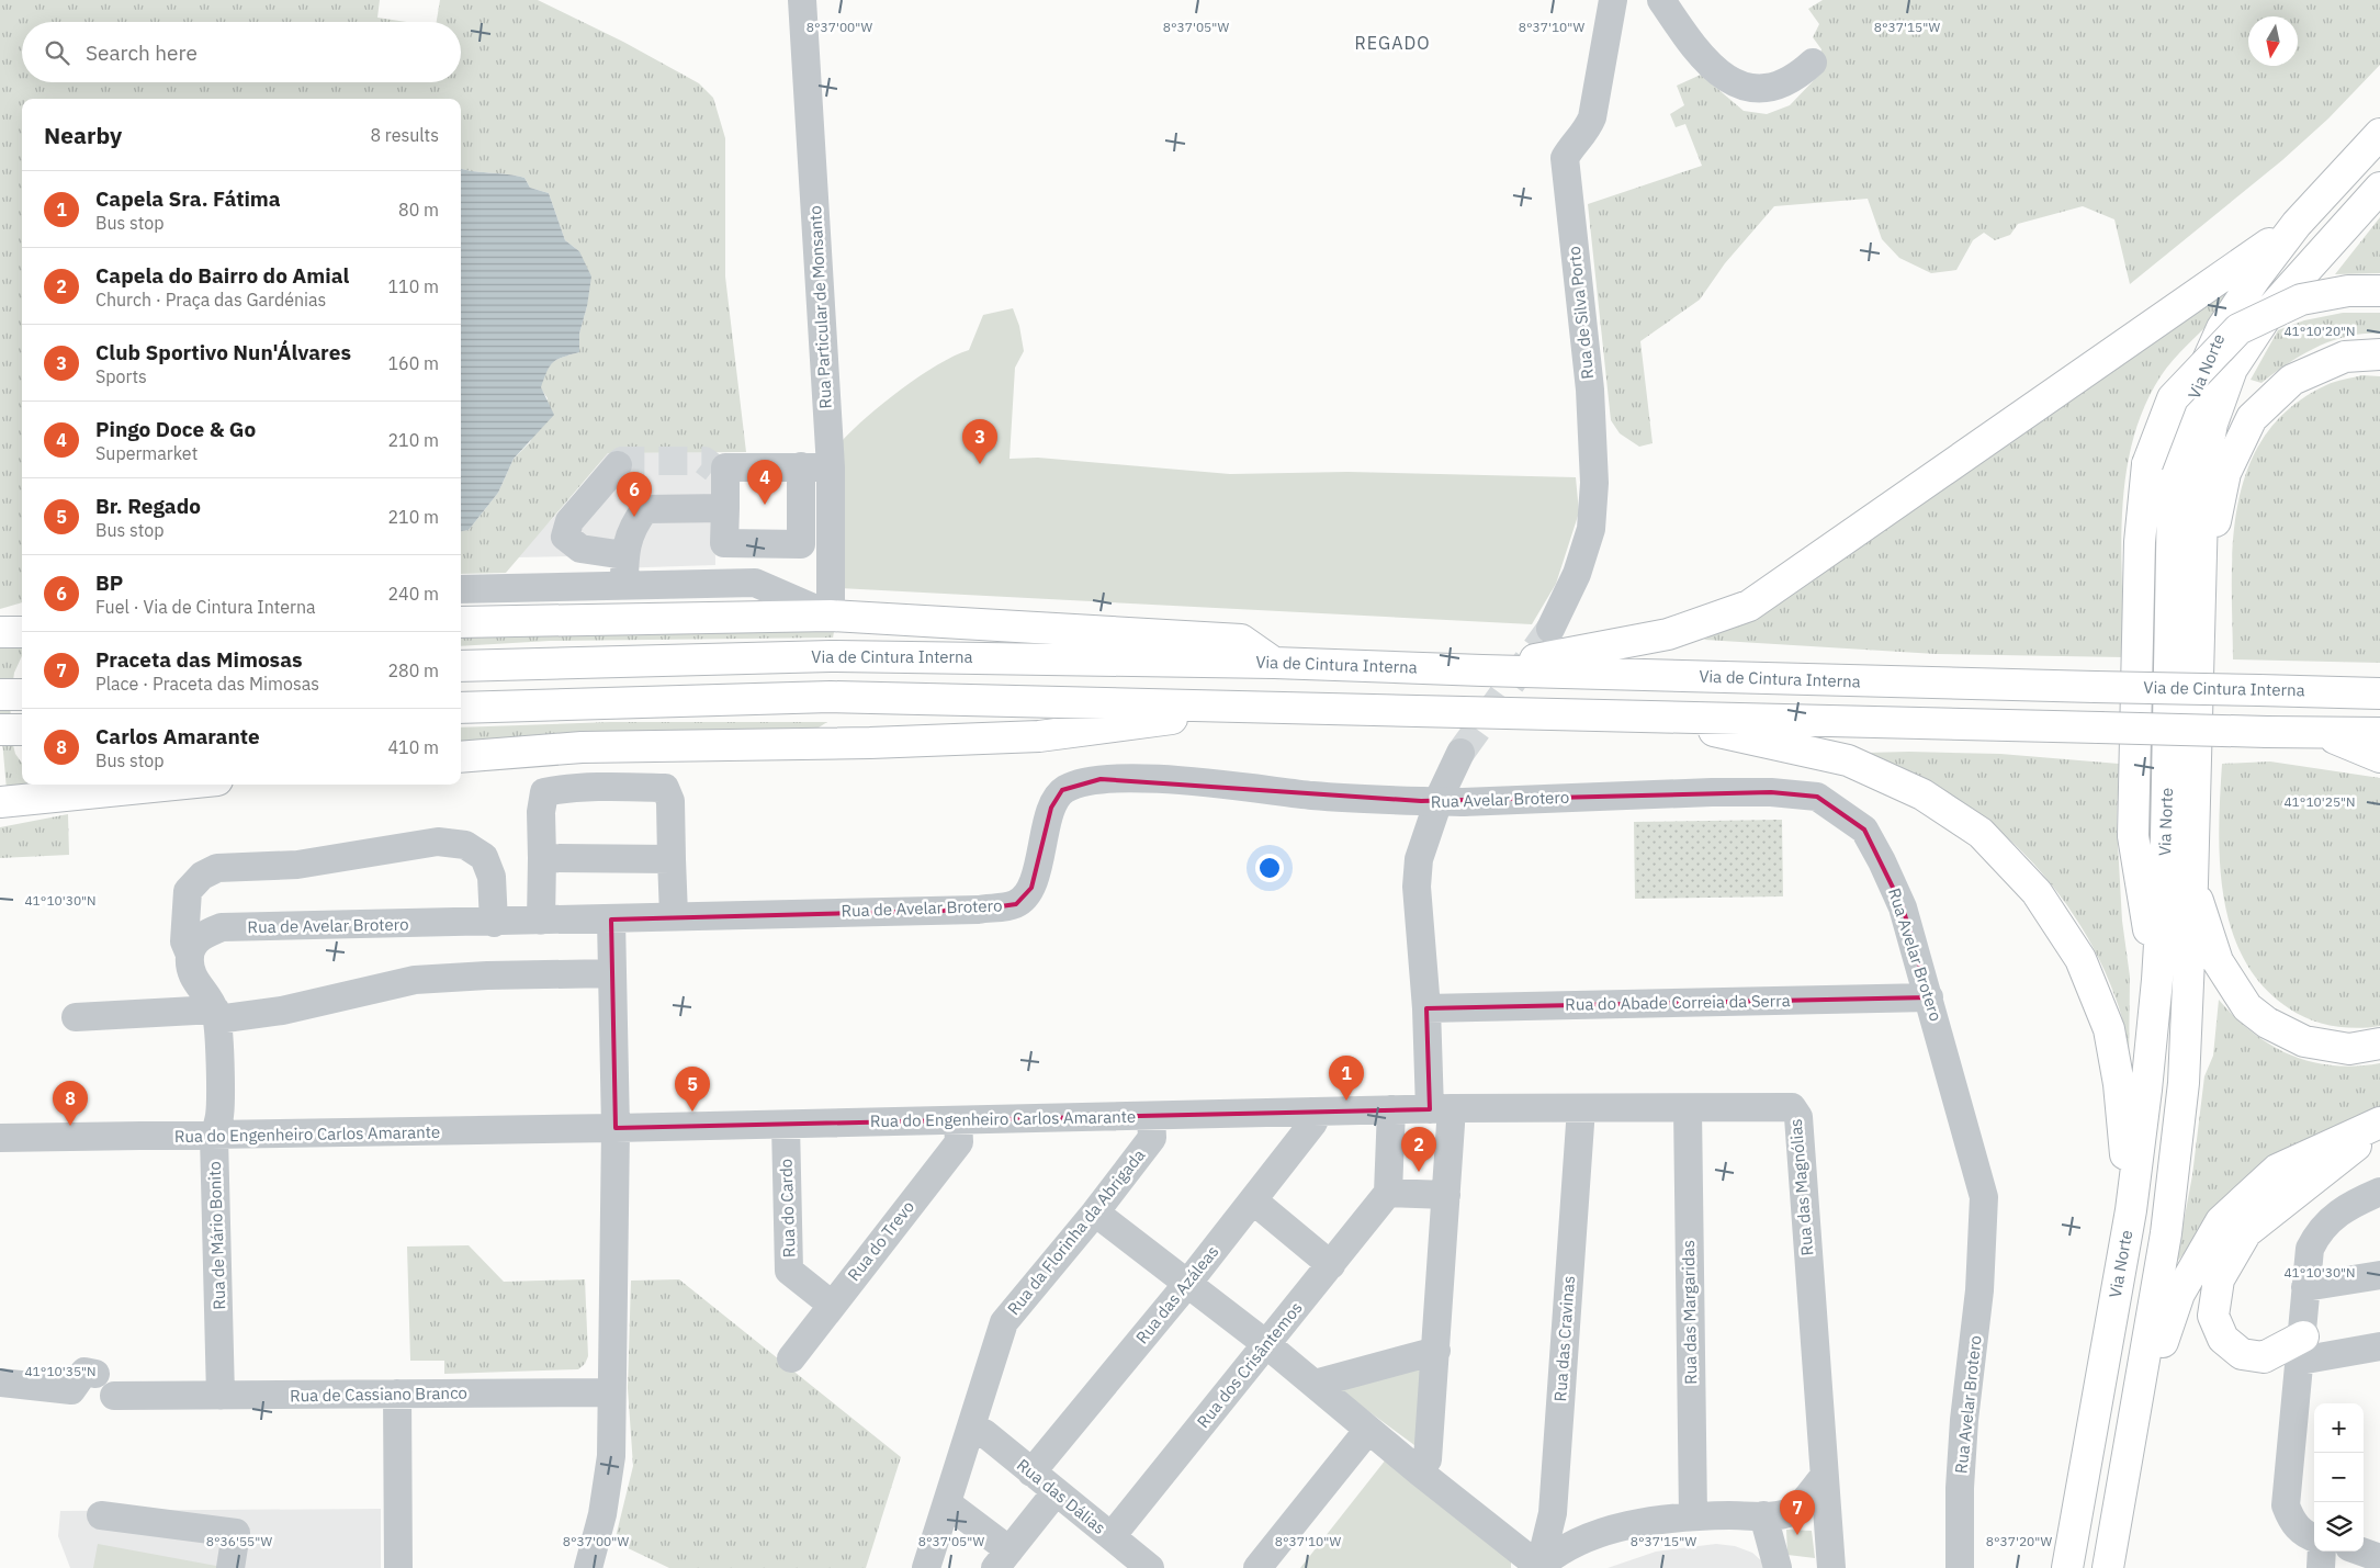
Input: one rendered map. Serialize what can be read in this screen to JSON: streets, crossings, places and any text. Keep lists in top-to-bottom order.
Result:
{
  "streets": {
    "highway": ["Via Norte", "Via de Cintura Interna"],
    "street": [
      "Rua Particular de Monsanto",
      "Rua de Silva Porto",
      "Rua Avelar Brotero",
      "Rua de Avelar Brotero",
      "Rua do Abade Correia da Serra",
      "Rua do Engenheiro Carlos Amarante",
      "Rua das Magnólias",
      "Rua do Cardo",
      "Rua da Florinha da Abrigada",
      "Rua de Mário Bonito",
      "Rua do Trevo",
      "Rua das Azáleas",
      "Rua das Margaridas",
      "Rua das Cravinas",
      "Rua dos Crisântemos",
      "Rua de Cassiano Branco",
      "Rua das Dálias"
    ]
  },
  "crossings": [
    ["Rua Avelar Brotero", "Rua de Avelar Brotero"],
    ["Rua Avelar Brotero", "Rua do Abade Correia da Serra"],
    ["Rua do Engenheiro Carlos Amarante", "Rua das Magnólias"],
    ["Rua do Engenheiro Carlos Amarante", "Rua do Cardo"],
    ["Rua do Engenheiro Carlos Amarante", "Rua da Florinha da Abrigada"],
    ["Rua do Engenheiro Carlos Amarante", "Rua de Mário Bonito"],
    ["Rua do Engenheiro Carlos Amarante", "Rua do Trevo"],
    ["Rua do Engenheiro Carlos Amarante", "Rua das Azáleas"],
    ["Rua das Magnólias", "Rua das Margaridas"],
    ["Rua das Magnólias", "Rua das Cravinas"],
    ["Rua do Cardo", "Rua do Trevo"],
    ["Rua da Florinha da Abrigada", "Rua das Dálias"],
    ["Rua de Mário Bonito", "Rua de Cassiano Branco"],
    ["Rua das Azáleas", "Rua das Dálias"],
    ["Rua dos Crisântemos", "Rua das Dálias"]
  ],
  "districts": ["REGADO"],
  "north": "bottom",
  "page": {
    "search": "Search here",
    "heading": ["Nearby", "8 results"],
    "list": [
      {
        "mark": "1",
        "name": "Capela Sra. Fátima",
        "note": "Bus stop",
        "value": "80 m"
      },
      {
        "mark": "2",
        "name": "Capela do Bairro do Amial",
        "note": "Church · Praça das Gardénias",
        "value": "110 m"
      },
      {
        "mark": "3",
        "name": "Club Sportivo Nun'Álvares",
        "note": "Sports",
        "value": "160 m"
      },
      {
        "mark": "4",
        "name": "Pingo Doce & Go",
        "note": "Supermarket",
        "value": "210 m"
      },
      {
        "mark": "5",
        "name": "Br. Regado",
        "note": "Bus stop",
        "value": "210 m"
      },
      {
        "mark": "6",
        "name": "BP",
        "note": "Fuel · Via de Cintura Interna",
        "value": "240 m"
      },
      {
        "mark": "7",
        "name": "Praceta das Mimosas",
        "note": "Place · Praceta das Mimosas",
        "value": "280 m"
      },
      {
        "mark": "8",
        "name": "Carlos Amarante",
        "note": "Bus stop",
        "value": "410 m"
      }
    ],
    "pins": [
      "3",
      "4",
      "6",
      "1",
      "5",
      "8",
      "2",
      "7"
    ],
    "map_buttons": ["+", "−"]
  },
  "coordinates": [
    "8°37'00\"W",
    "8°37'05\"W",
    "8°37'10\"W",
    "8°37'15\"W",
    "41°10'20\"N",
    "41°10'25\"N",
    "41°10'30\"N",
    "41°10'35\"N",
    "8°36'55\"W",
    "8°37'20\"W"
  ]
}
